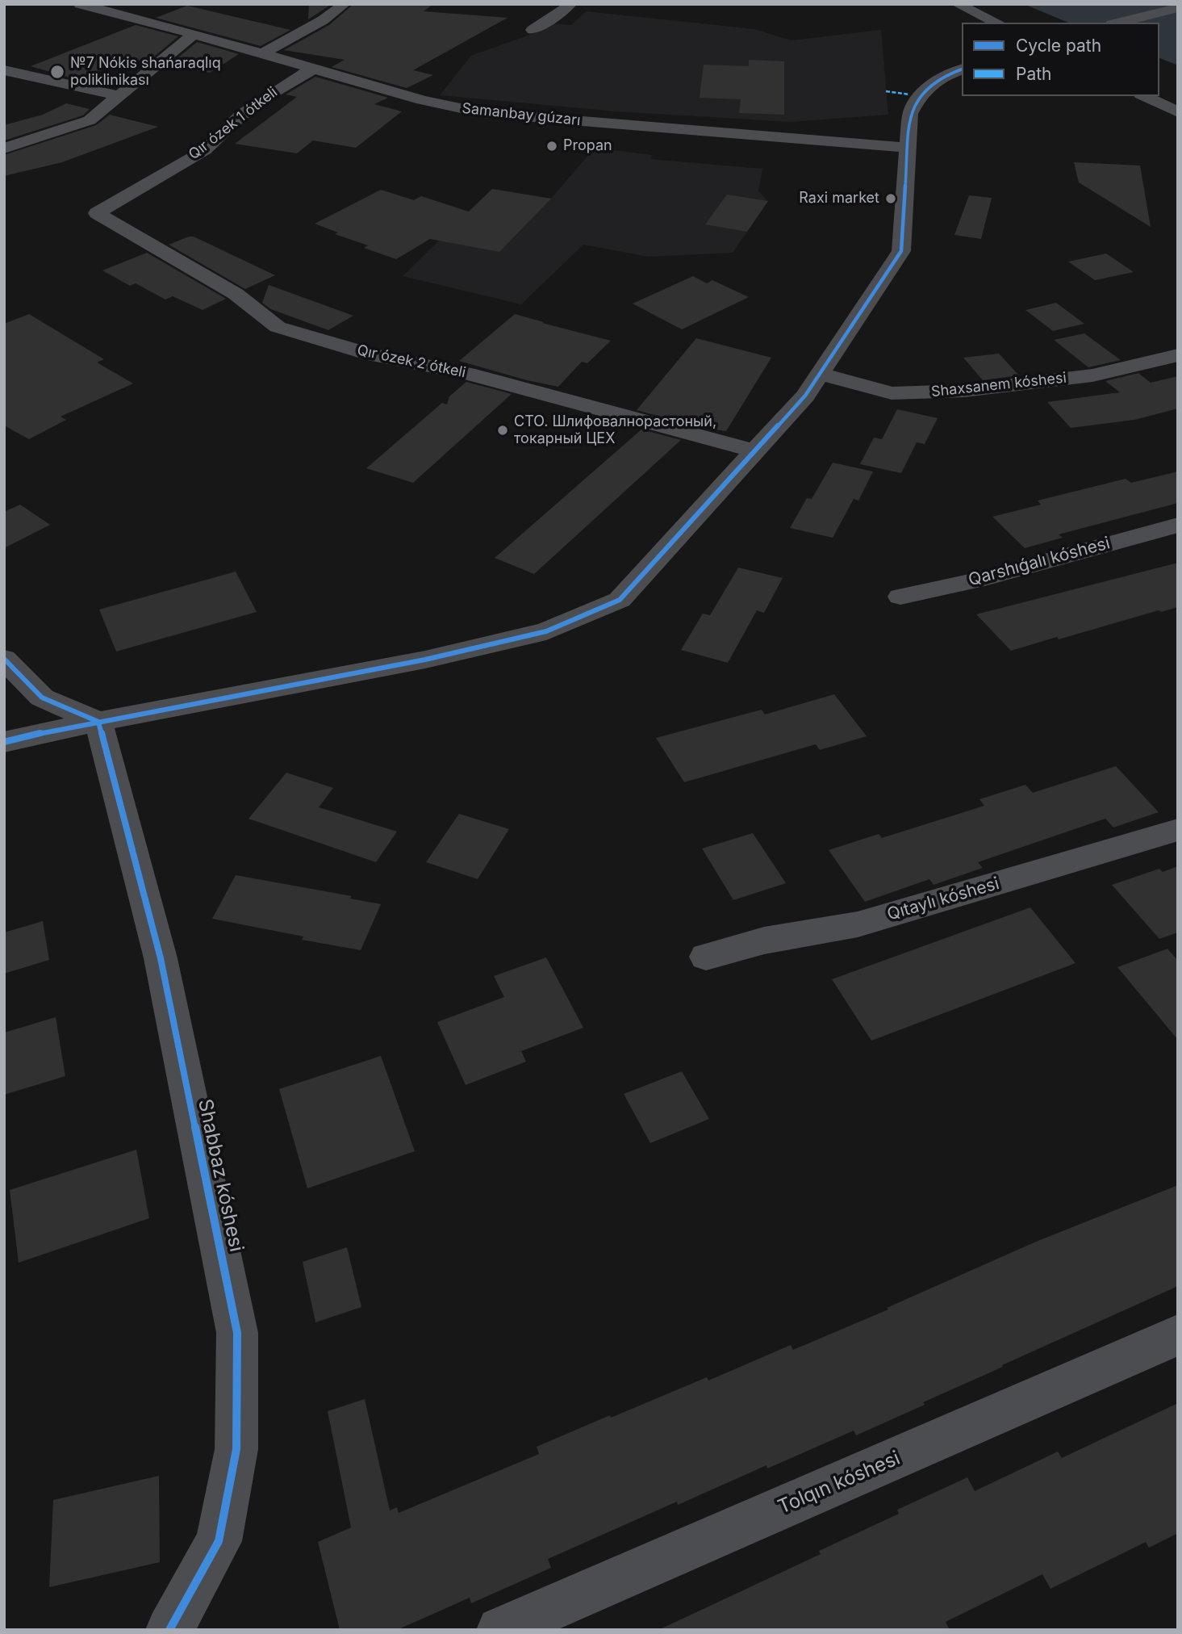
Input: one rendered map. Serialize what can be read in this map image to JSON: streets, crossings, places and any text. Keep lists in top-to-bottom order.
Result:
{
  "streets": {
    "street": [
      "Samanbay gúzarı",
      "Qır ózek 1 ótkeli",
      "Qır ózek 2 ótkeli",
      "Shaxsanem kóshesi",
      "Qarshıǵalı kóshesi",
      "Qıtaylı kóshesi",
      "Shabbaz kóshesi",
      "Tolqın kóshesi"
    ]
  },
  "crossings": [
    ["Samanbay gúzarı", "Qır ózek 1 ótkeli"],
    ["Qır ózek 1 ótkeli", "Qır ózek 2 ótkeli"]
  ],
  "places": [
    "№7 Nókis shańaraqlıq poliklinikası",
    "Propan",
    "Raxi market",
    "СТО. Шлифовалнорастоный, токарный ЦЕХ"
  ],
  "legend": ["Cycle path", "Path"]
}
